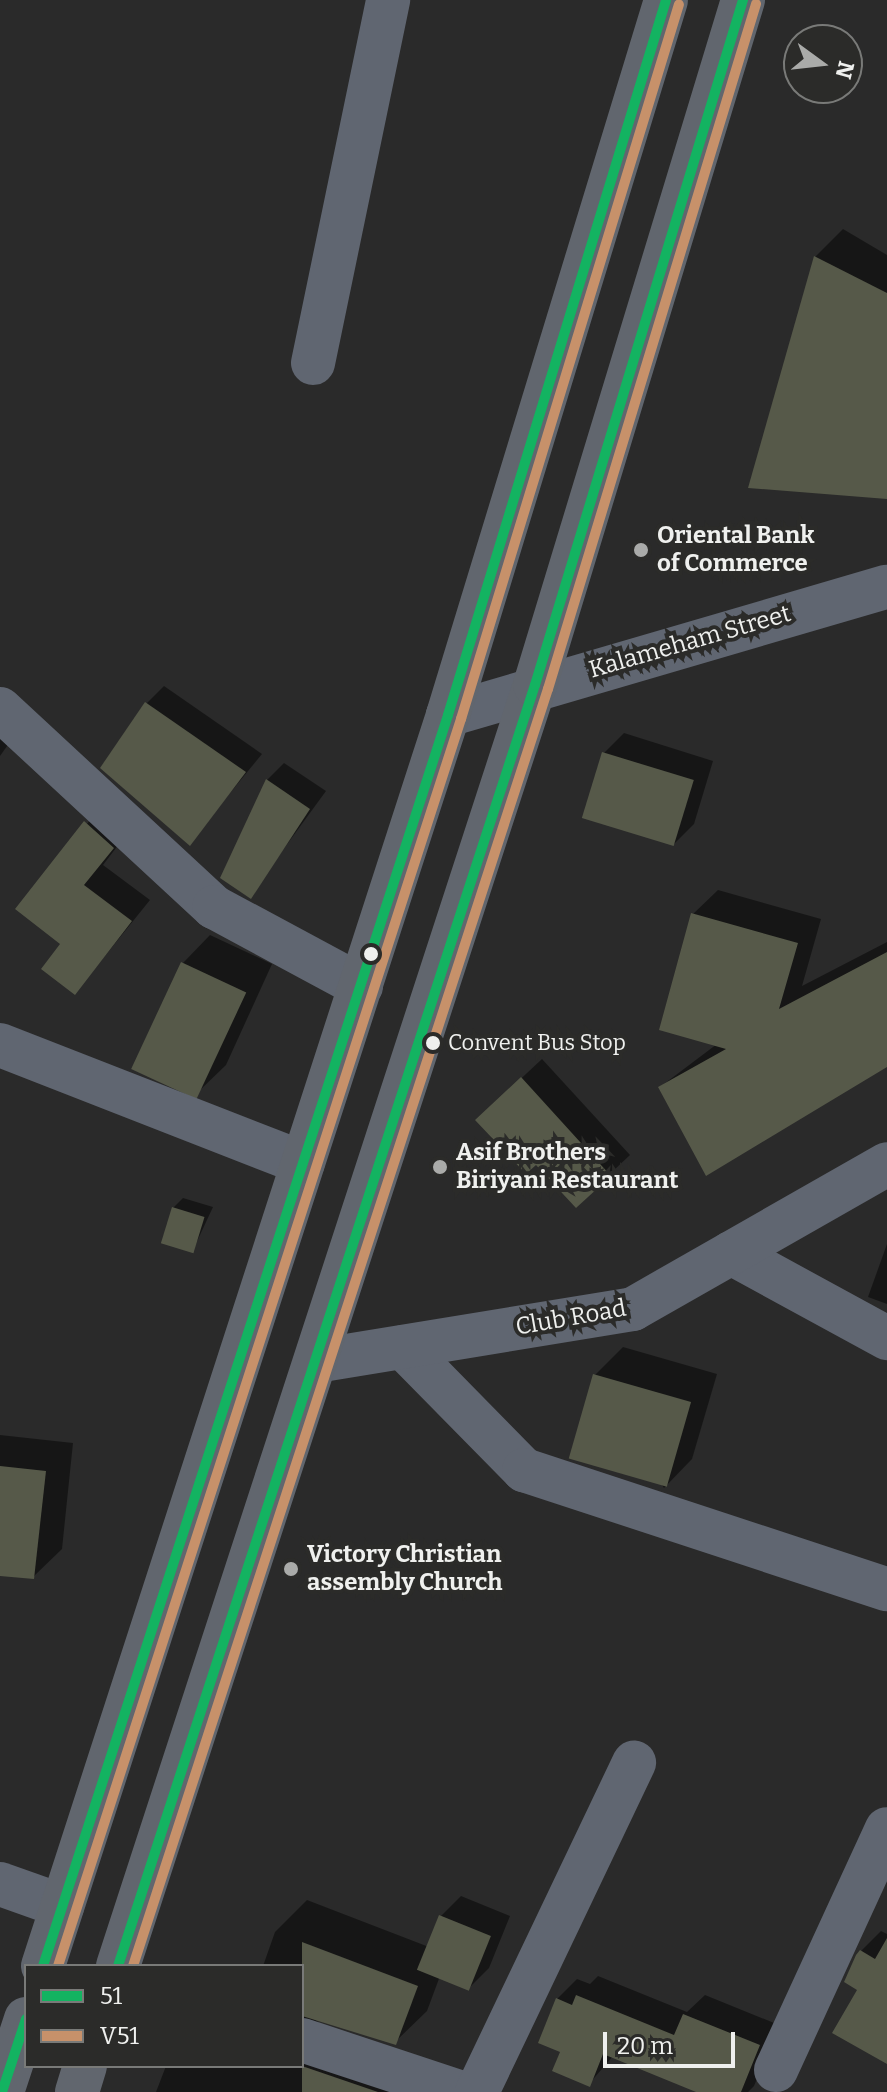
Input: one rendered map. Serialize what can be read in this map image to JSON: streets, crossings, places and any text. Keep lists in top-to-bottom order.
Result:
{
  "streets": {
    "street": ["Kalameham Street", "Club Road"]
  },
  "places": [
    "Oriental Bank of Commerce",
    "Convent Bus Stop",
    "Asif Brothers Biriyani Restaurant",
    "Victory Christian assembly Church"
  ],
  "lines": ["transit line 51", "transit line V51"],
  "legend": ["51", "V51"],
  "scale_bar": "20 m",
  "north": "right"
}
